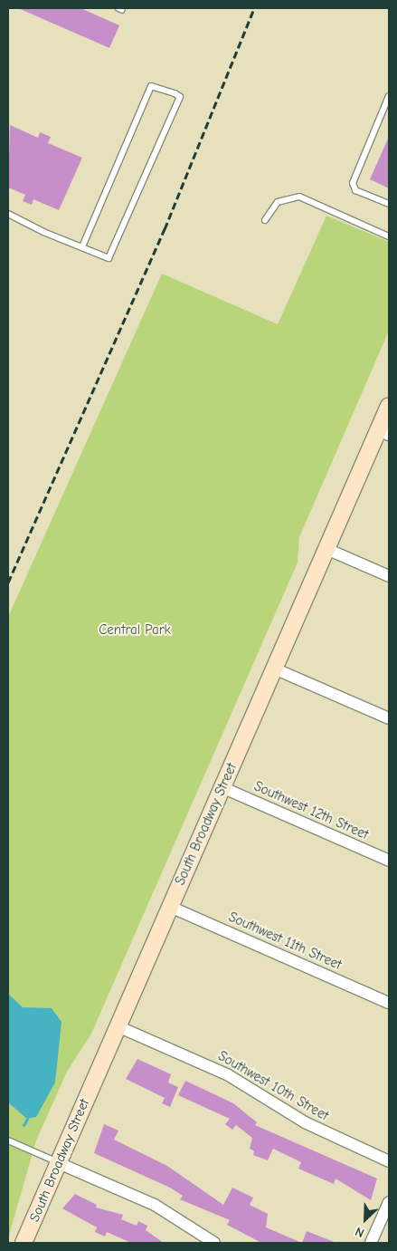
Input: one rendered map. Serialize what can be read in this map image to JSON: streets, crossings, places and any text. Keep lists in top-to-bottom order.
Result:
{
  "streets": {
    "main road": ["South Broadway Street"],
    "street": ["Southwest 12th Street", "Southwest 11th Street", "Southwest 10th Street"]
  },
  "crossings": [
    ["Southwest 12th Street", "South Broadway Street"],
    ["South Broadway Street", "Southwest 11th Street"],
    ["South Broadway Street", "Southwest 10th Street"]
  ],
  "parks": ["Central Park"],
  "north": "bottom left"
}
